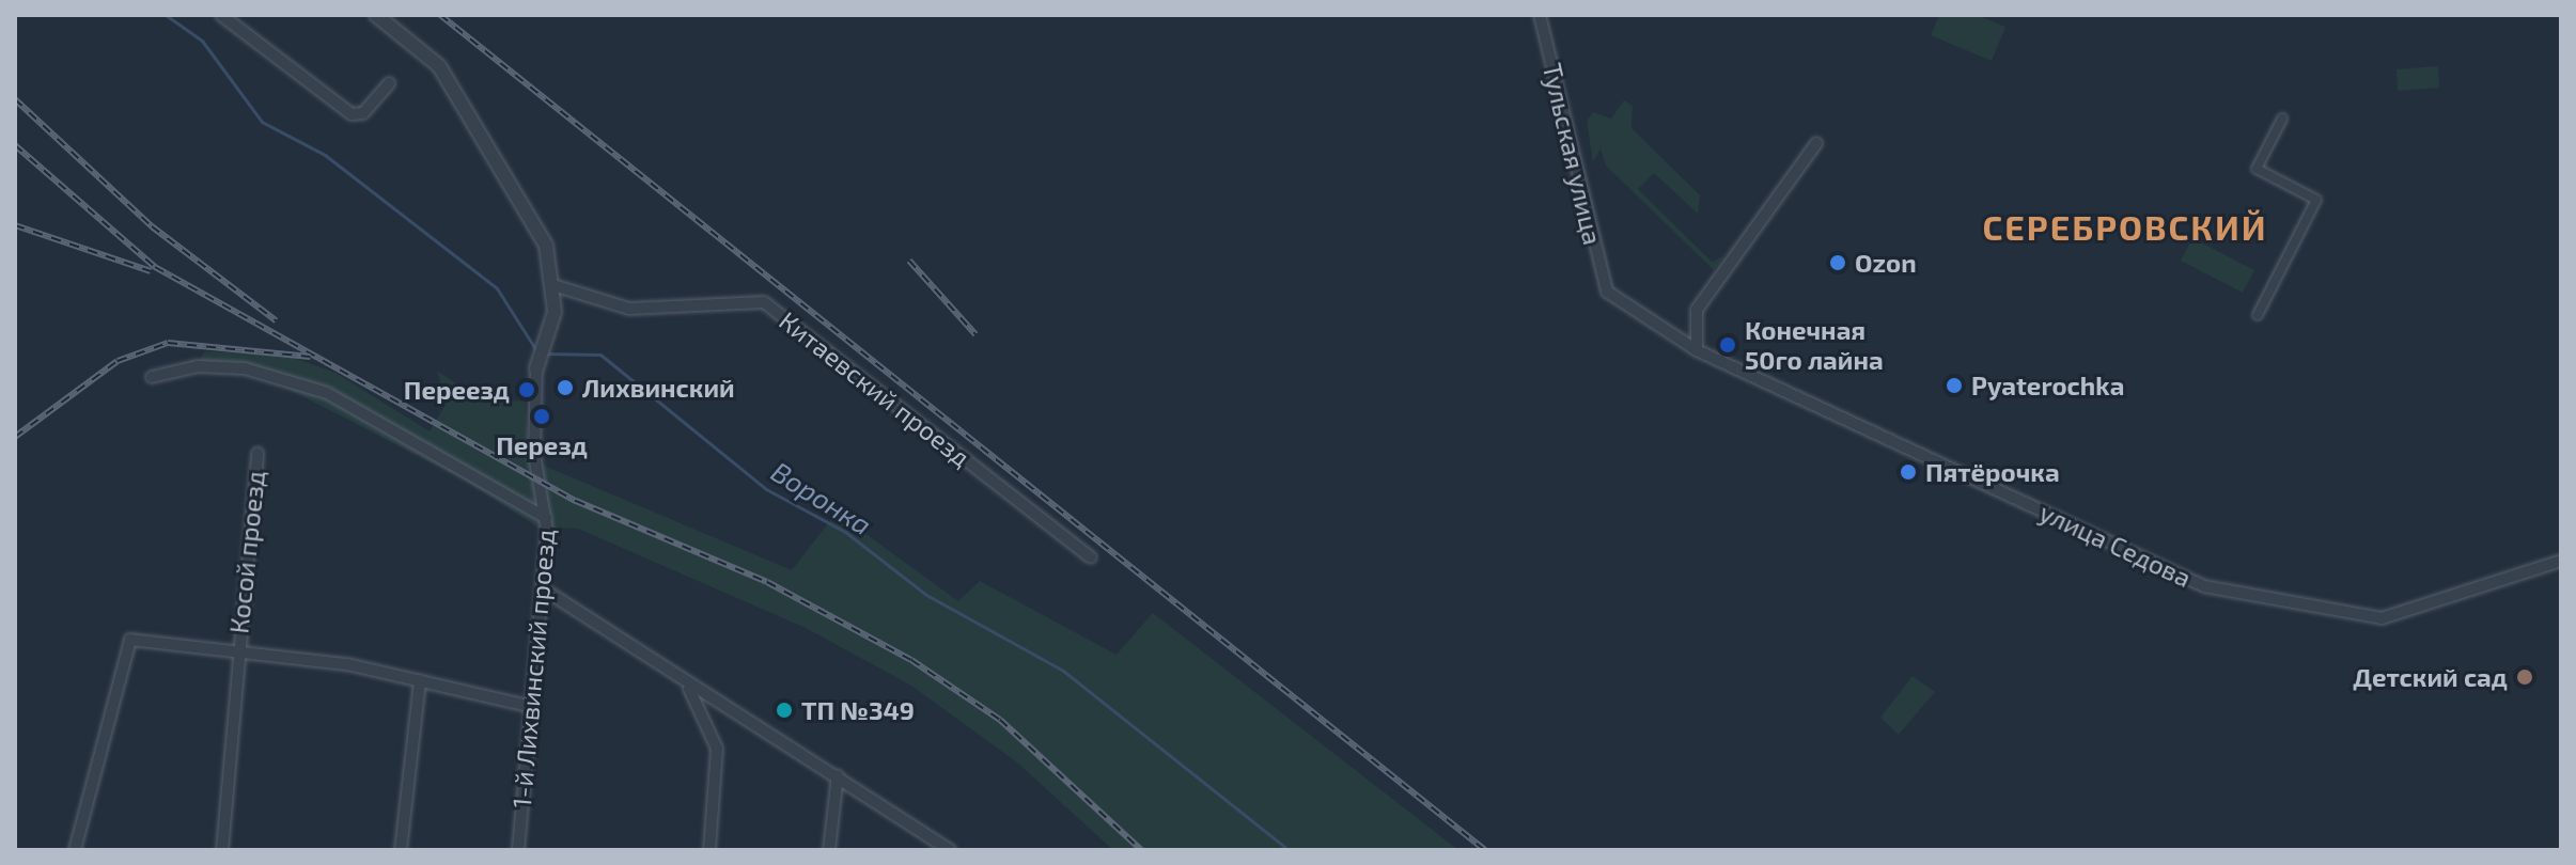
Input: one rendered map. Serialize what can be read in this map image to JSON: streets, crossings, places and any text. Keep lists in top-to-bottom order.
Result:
{
  "streets": {
    "street": [
      "Тульская улица",
      "Китаевский проезд",
      "улица Седова",
      "Косой проезд",
      "1-й Лихвинский проезд"
    ]
  },
  "crossings": [
    ["Тульская улица", "улица Седова"],
    ["Китаевский проезд", "1-й Лихвинский проезд"]
  ],
  "districts": ["СЕРЕБРОВСКИЙ"],
  "water": ["Воронка"],
  "places": [
    "Ozon",
    "Конечная 50го лайна",
    "Pyaterochka",
    "Лихвинский",
    "Переезд",
    "Перезд",
    "Пятёрочка",
    "Детский сад",
    "ТП №349"
  ]
}
